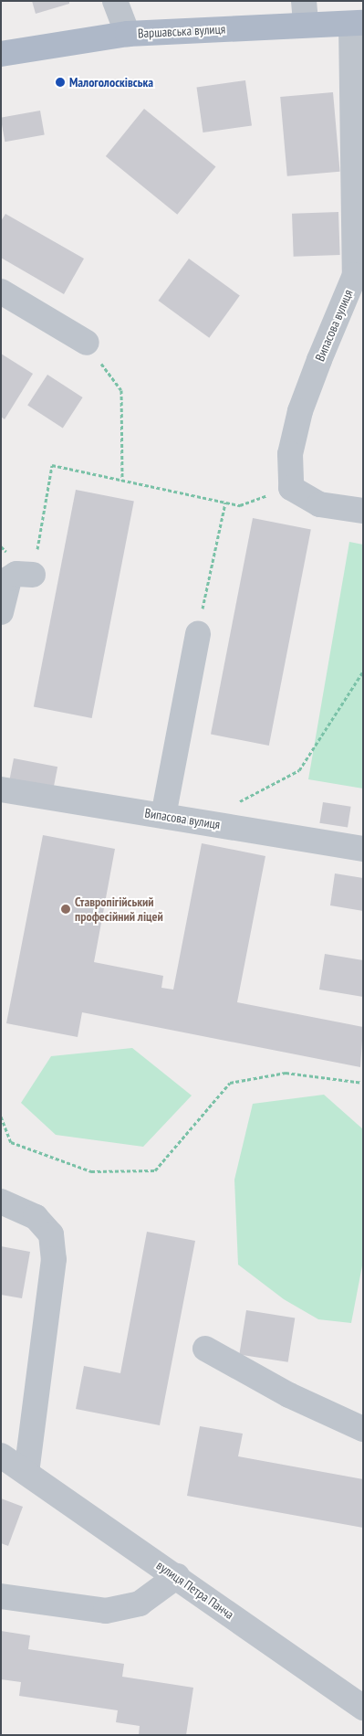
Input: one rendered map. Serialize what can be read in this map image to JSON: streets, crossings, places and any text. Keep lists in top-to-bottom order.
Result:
{
  "streets": {
    "main road": ["Варшавська вулиця"],
    "street": ["Випасова вулиця", "вулиця Петра Панча"]
  },
  "crossings": [
    ["Варшавська вулиця", "Випасова вулиця"]
  ],
  "places": ["Малоголосківська", "Ставропігійський професійний ліцей"]
}
